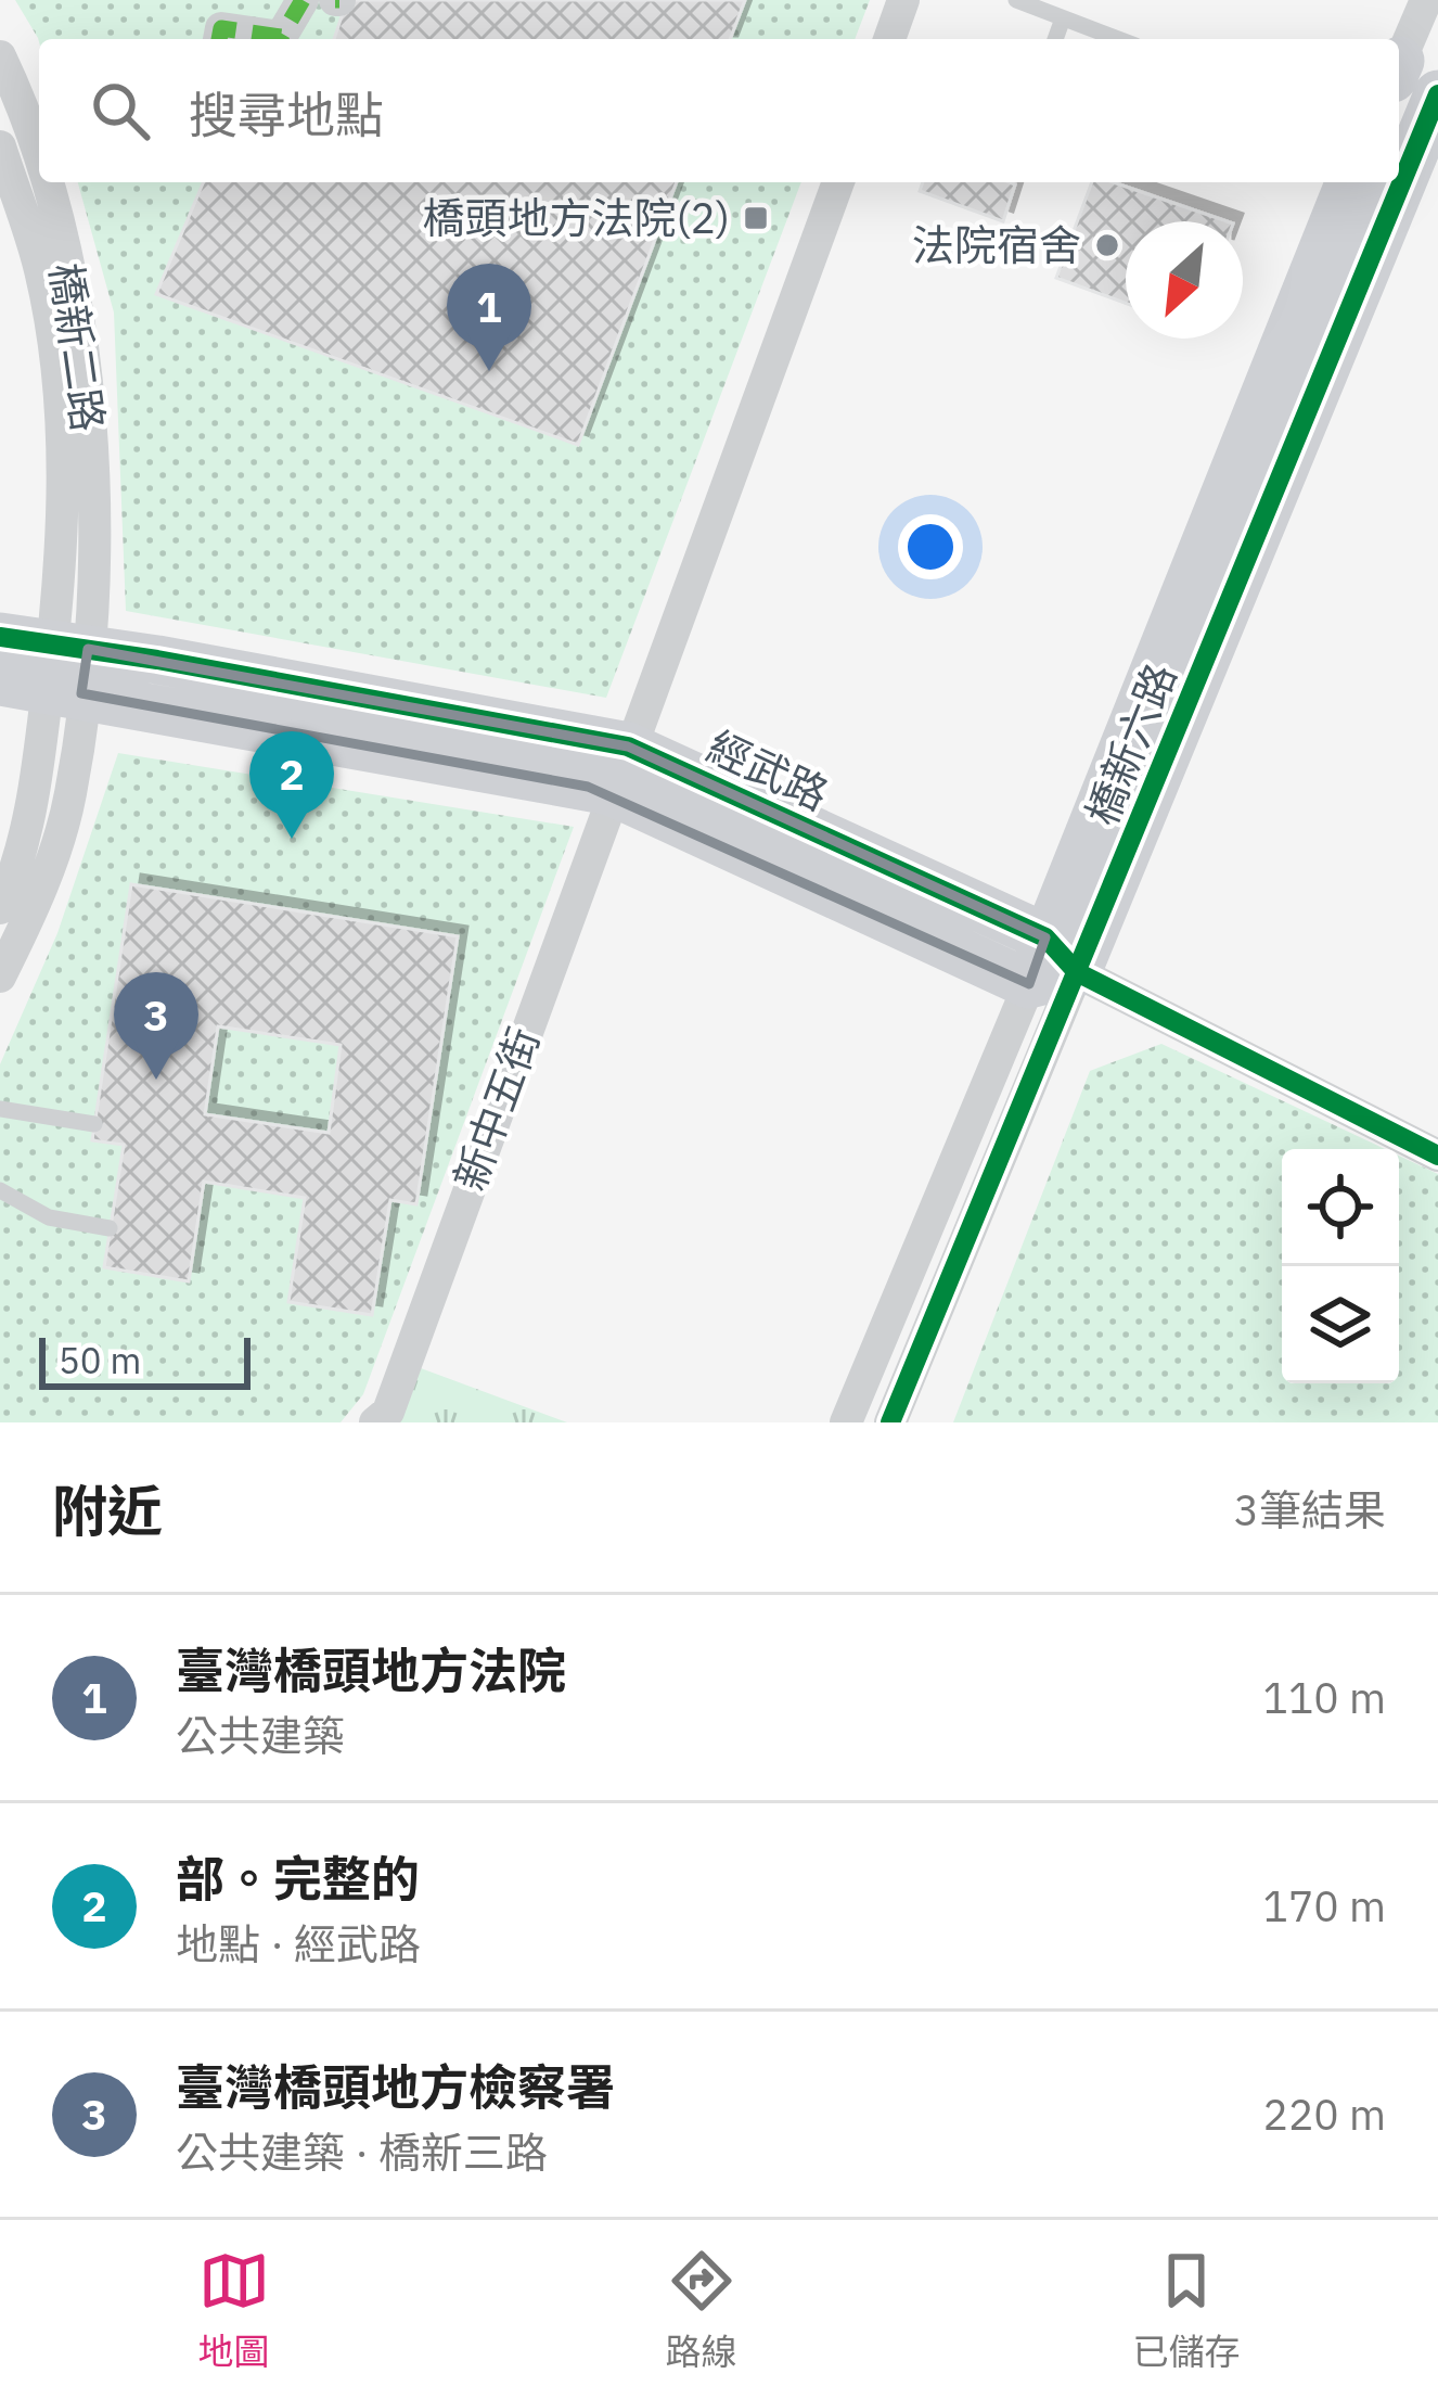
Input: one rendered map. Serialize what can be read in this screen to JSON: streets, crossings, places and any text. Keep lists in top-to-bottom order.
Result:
{
  "streets": {
    "street": [
      "橋新二路",
      "橋新六路",
      "經武路",
      "新中五街"
    ]
  },
  "crossings": [
    ["橋新二路", "經武路"],
    ["橋新六路", "經武路"],
    ["經武路", "新中五街"]
  ],
  "places": {
    "transit": ["橋頭地方法院(2)"],
    "other": ["法院宿舍"]
  },
  "scale_bar": "50 m",
  "north": "bottom left",
  "page": {
    "search": "搜尋地點",
    "pins": ["1", "2", "3"],
    "scale": "50 m",
    "heading": ["附近", "3筆結果"],
    "list": [
      {
        "mark": "1",
        "name": "臺灣橋頭地方法院",
        "note": "公共建築",
        "value": "110 m"
      },
      {
        "mark": "2",
        "name": "部。完整的",
        "note": "地點 · 經武路",
        "value": "170 m"
      },
      {
        "mark": "3",
        "name": "臺灣橋頭地方檢察署",
        "note": "公共建築 · 橋新三路",
        "value": "220 m"
      }
    ],
    "nav": ["地圖", "路線", "已儲存"]
  }
}
